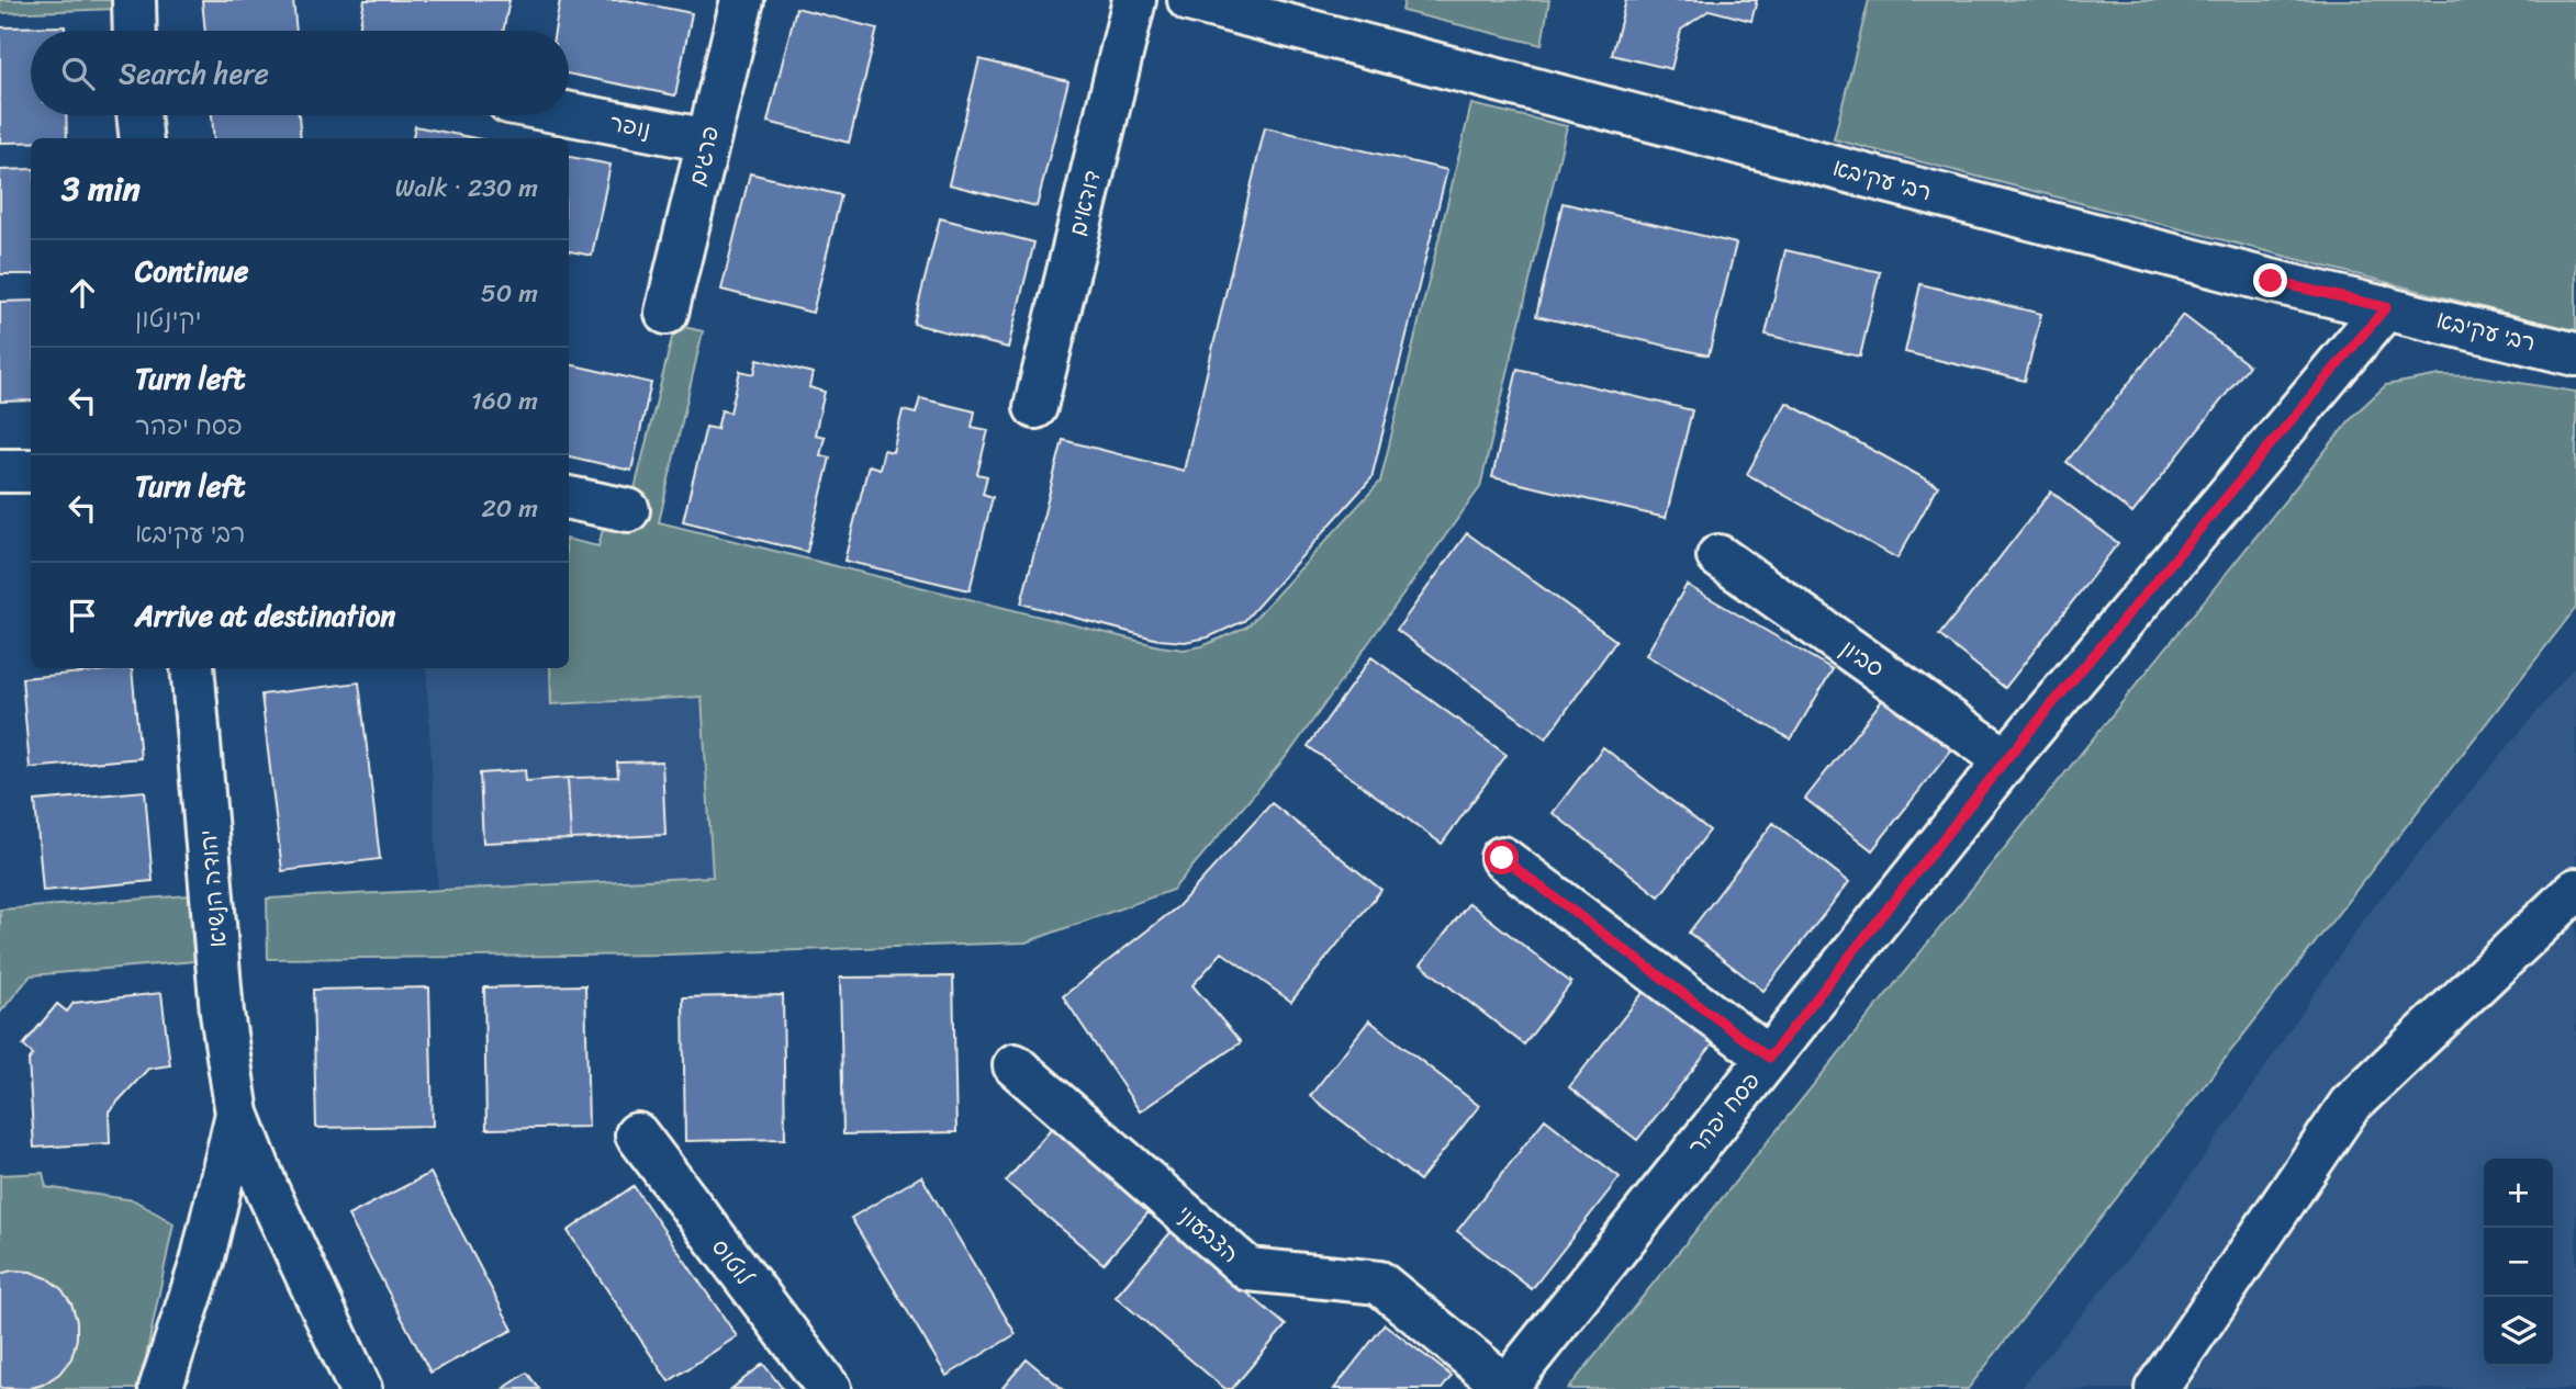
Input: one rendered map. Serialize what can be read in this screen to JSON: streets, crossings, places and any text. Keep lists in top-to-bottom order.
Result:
{
  "streets": {
    "street": [
      "נופר",
      "פרגים",
      "רבי עקיבא",
      "דודאים",
      "סביון",
      "יהודה הנשיא",
      "פסח יפהר",
      "הצבעוני",
      "לוטוס"
    ]
  },
  "crossings": [
    ["נופר", "פרגים"],
    ["רבי עקיבא", "פסח יפהר"],
    ["סביון", "פסח יפהר"],
    ["פסח יפהר", "הצבעוני"]
  ],
  "page": {
    "search": "Search here",
    "heading": ["3 min", "Walk · 230 m"],
    "list": [
      ["Continue", "יקינטון", "50 m"],
      ["Turn left", "פסח יפהר", "160 m"],
      ["Turn left", "רבי עקיבא", "20 m"],
      "Arrive at destination"
    ],
    "map_buttons": ["+", "−"]
  }
}
